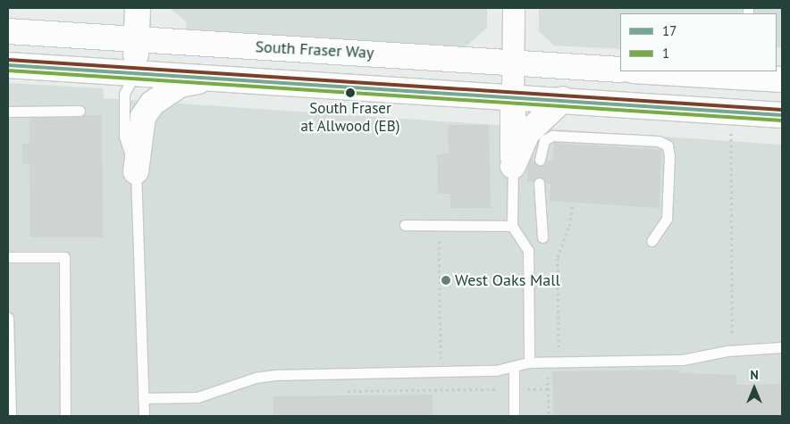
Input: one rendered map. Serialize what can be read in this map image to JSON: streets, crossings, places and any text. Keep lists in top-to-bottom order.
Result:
{
  "streets": {
    "main road": ["South Fraser Way"]
  },
  "places": ["South Fraser at Allwood (EB)", "West Oaks Mall"],
  "lines": ["transit line 17", "transit line 1"],
  "legend": ["17", "1"],
  "north": "top"
}
